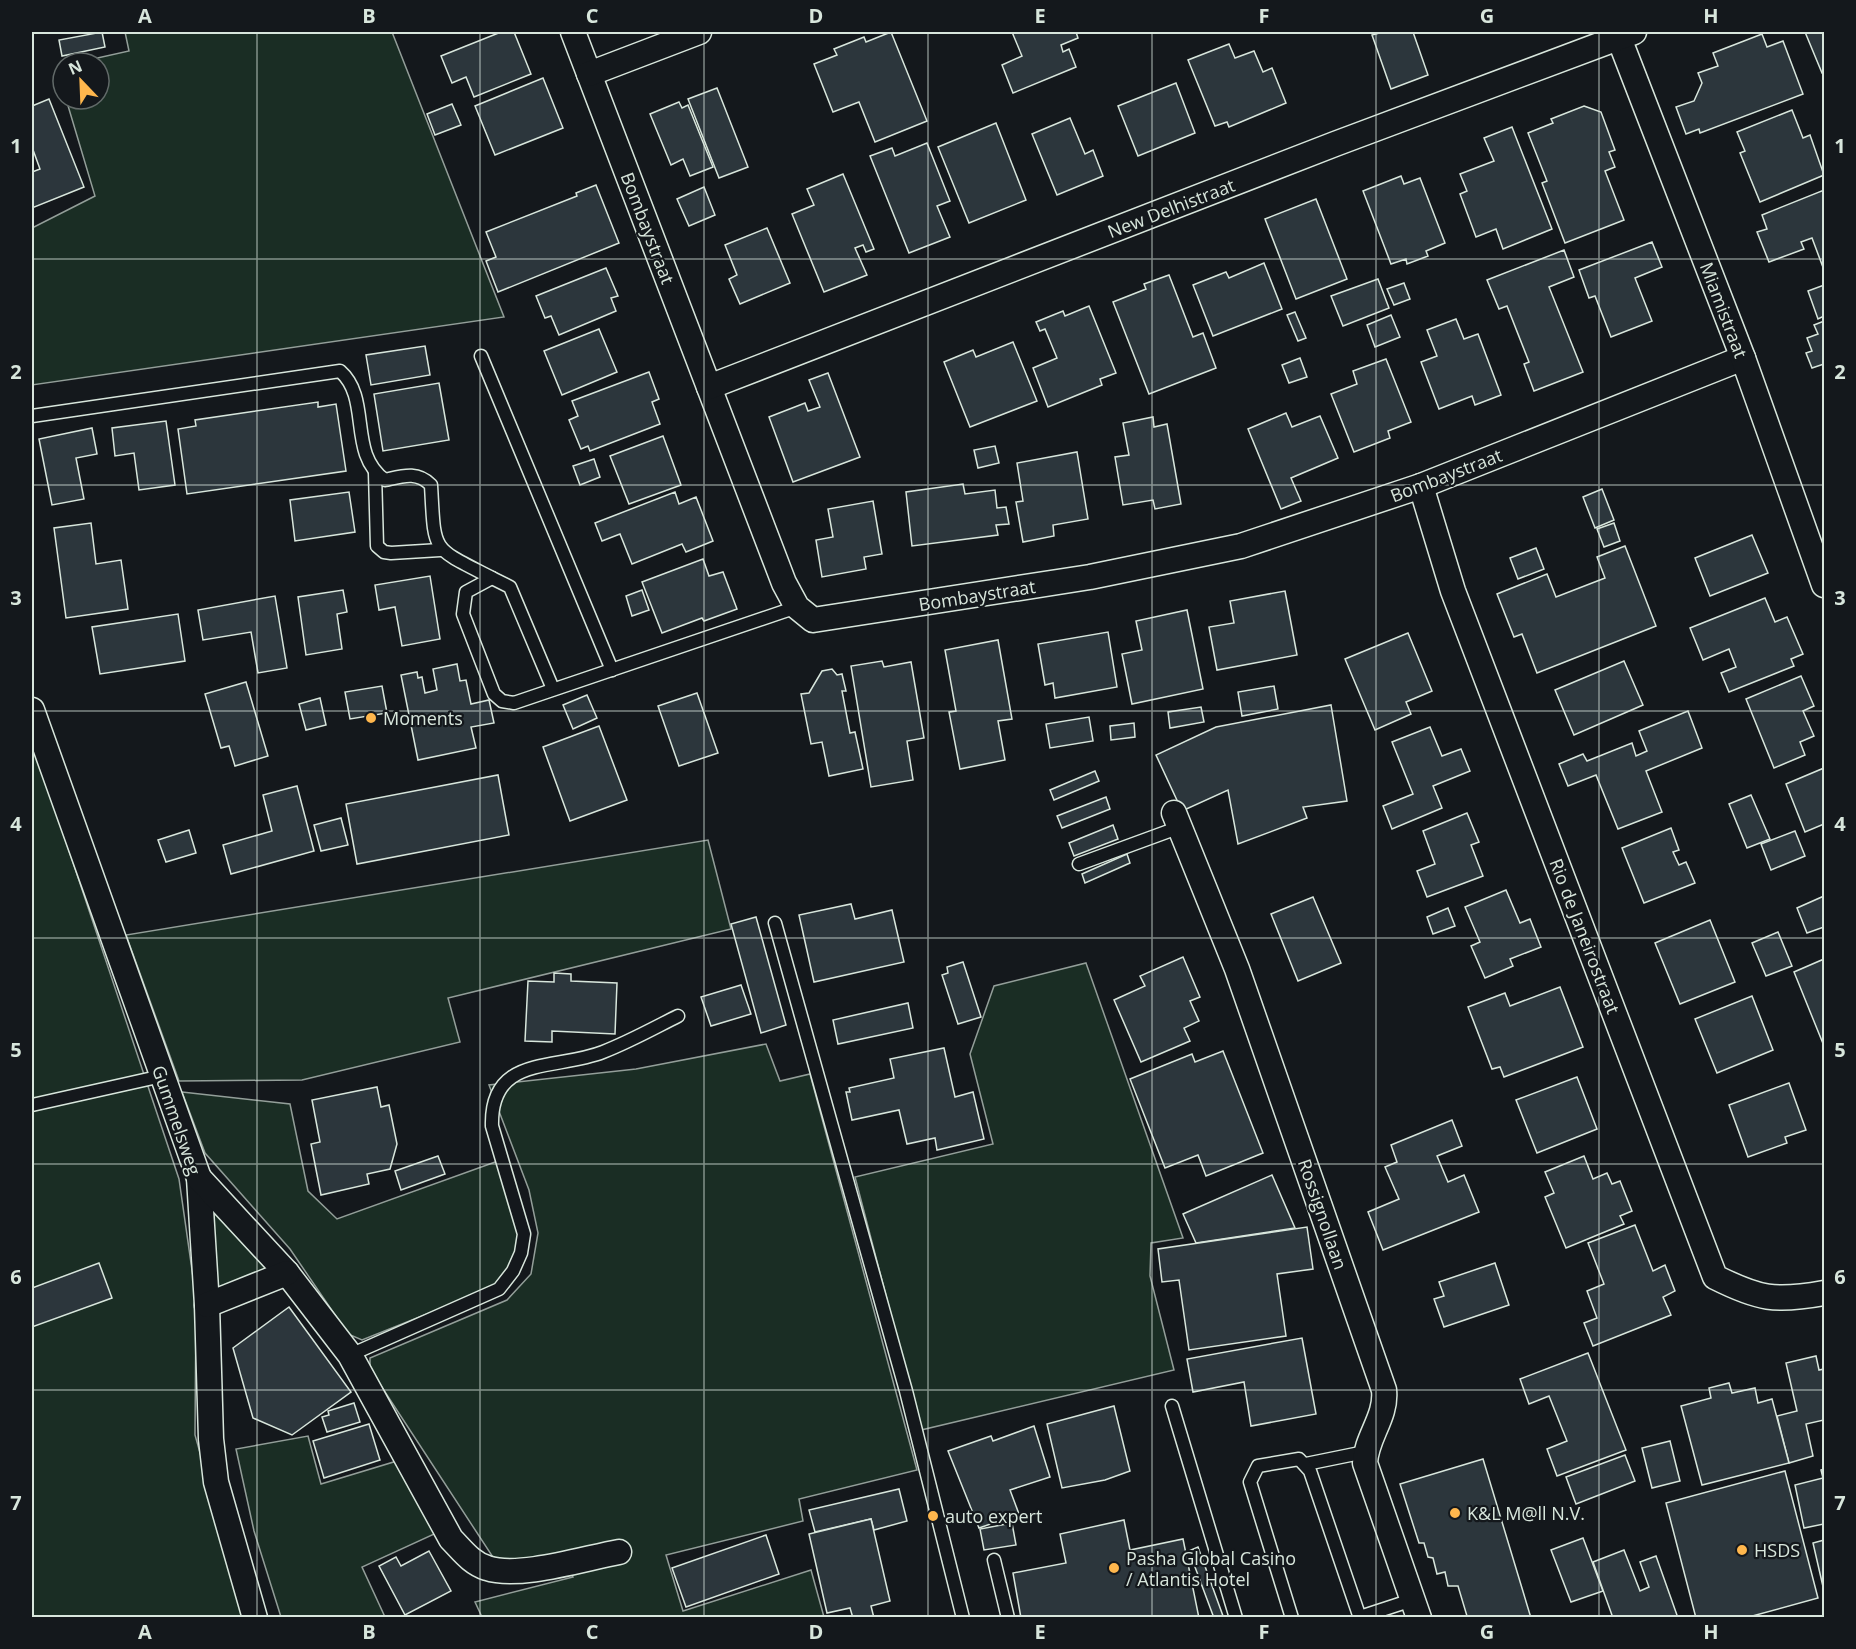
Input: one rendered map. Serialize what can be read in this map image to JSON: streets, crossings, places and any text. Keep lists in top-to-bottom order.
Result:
{
  "streets": {
    "street": [
      "New Delhistraat",
      "Bombaystraat",
      "Miamistraat",
      "Rio de Janeirostraat",
      "Gummelsweg",
      "Rossignollaan"
    ]
  },
  "crossings": [
    ["New Delhistraat", "Bombaystraat"],
    ["New Delhistraat", "Miamistraat"],
    ["Bombaystraat", "Miamistraat"],
    ["Bombaystraat", "Rio de Janeirostraat"]
  ],
  "places": [
    "Moments",
    "K&L M@ll N.V.",
    "auto expert",
    "HSDS",
    "Pasha Global Casino / Atlantis Hotel"
  ],
  "north": "top left",
  "grid": {
    "columns": [
      "A",
      "B",
      "C",
      "D",
      "E",
      "F",
      "G",
      "H"
    ],
    "rows": [
      "1",
      "2",
      "3",
      "4",
      "5",
      "6",
      "7"
    ]
  }
}
